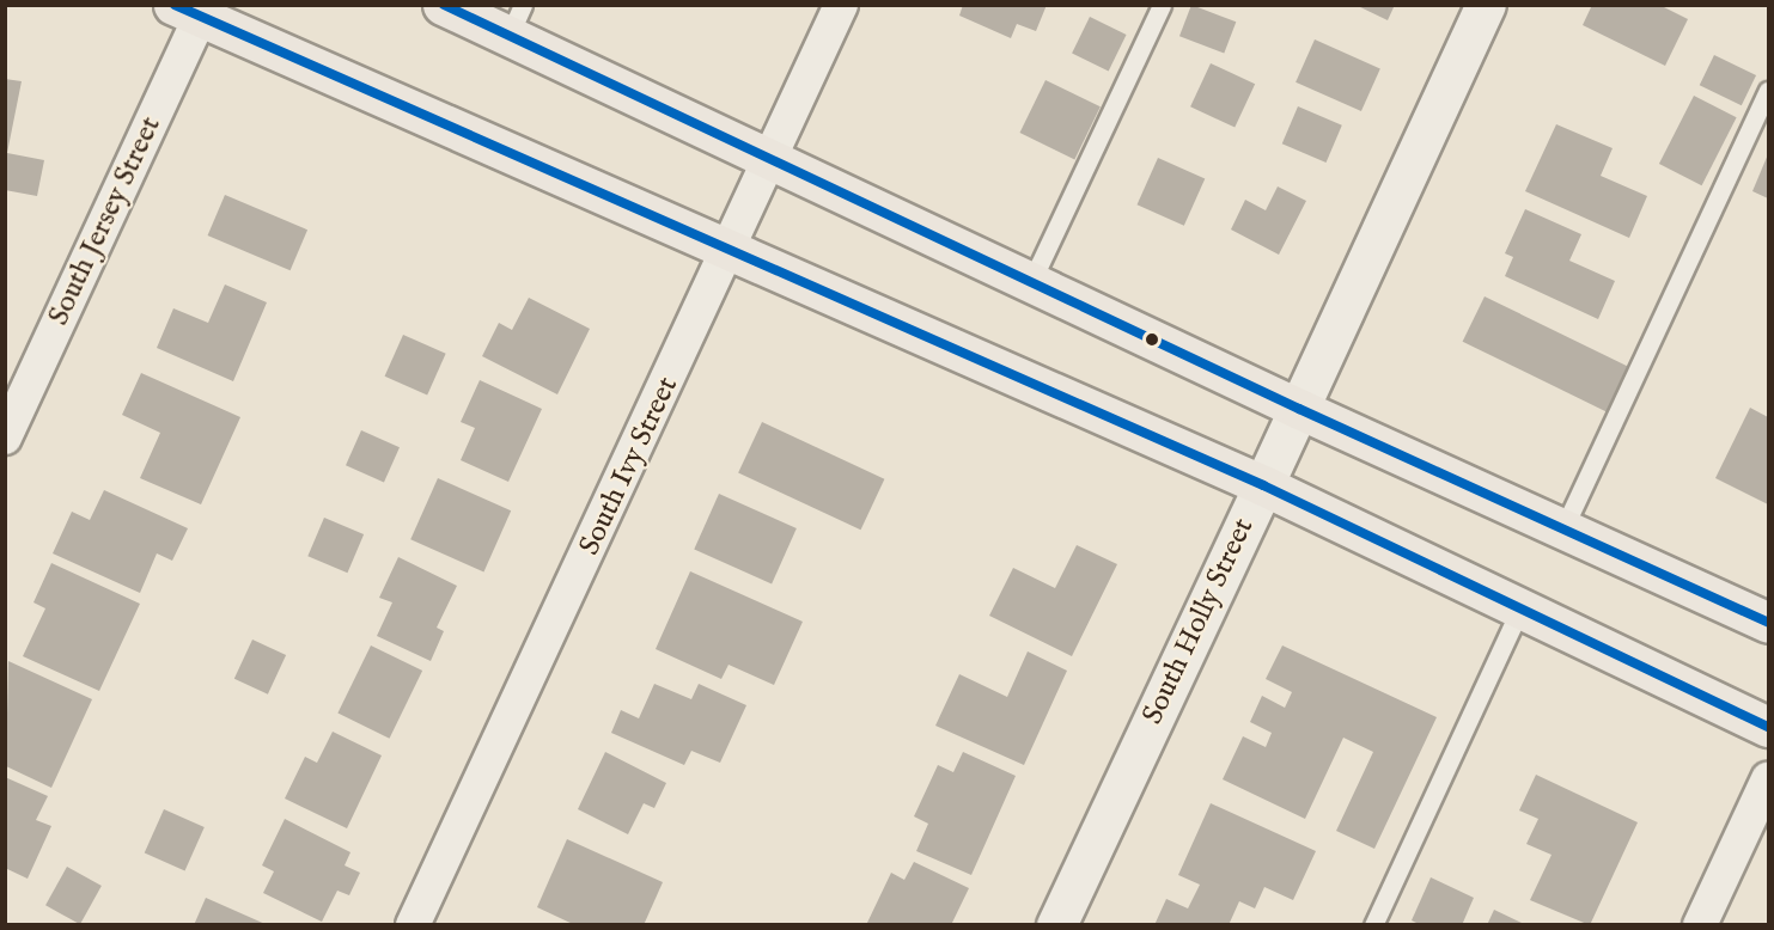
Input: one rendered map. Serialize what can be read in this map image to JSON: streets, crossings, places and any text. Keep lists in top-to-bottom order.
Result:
{
  "streets": {
    "main road": ["South Holly Street"],
    "street": ["South Jersey Street", "South Ivy Street"]
  }
}
